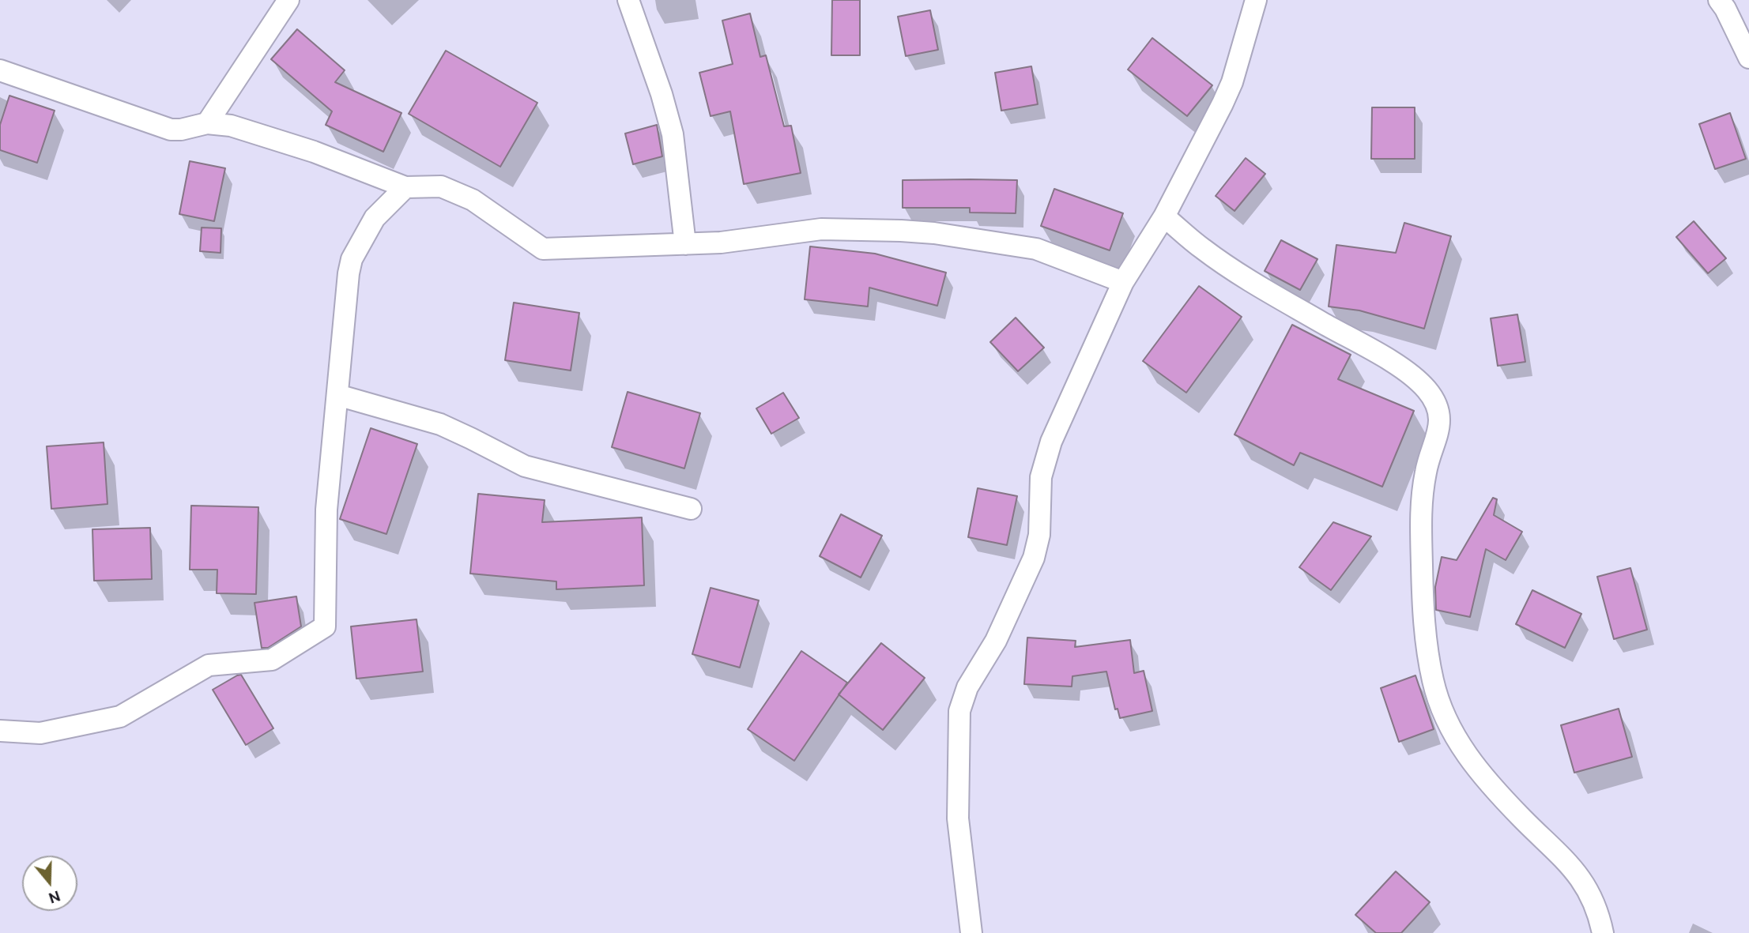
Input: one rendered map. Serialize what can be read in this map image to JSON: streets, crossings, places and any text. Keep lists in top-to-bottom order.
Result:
{
  "north": "bottom"
}
